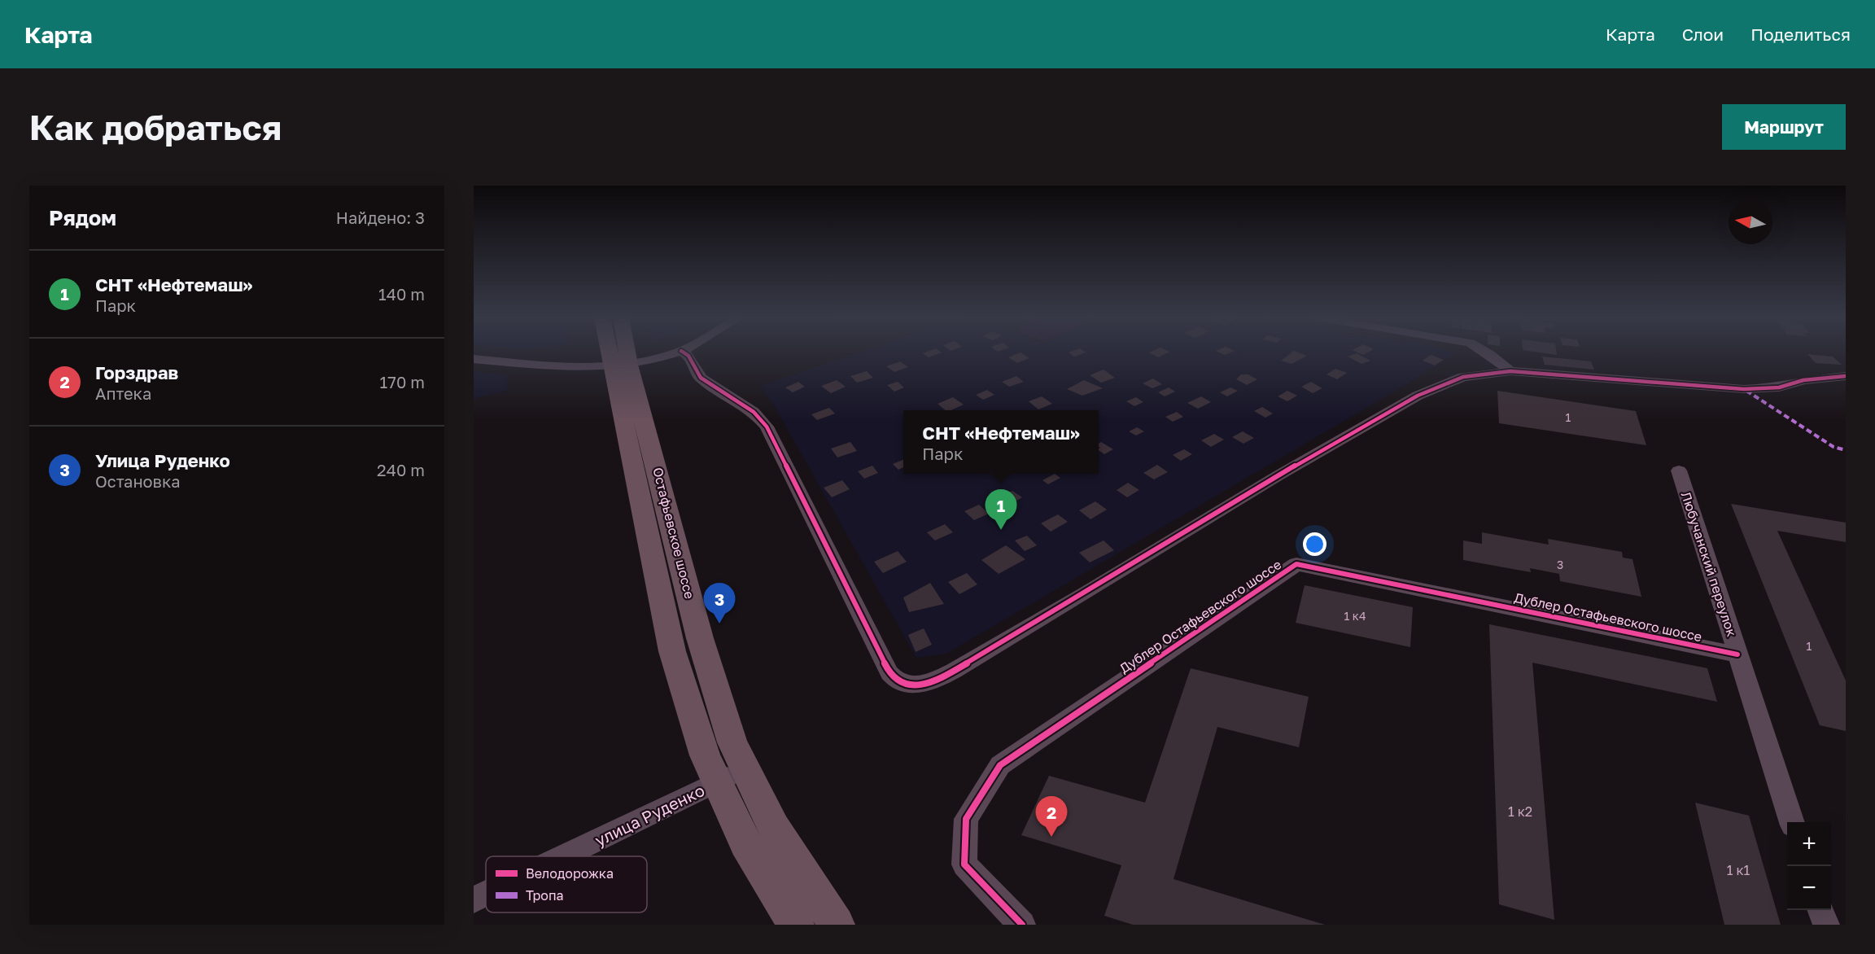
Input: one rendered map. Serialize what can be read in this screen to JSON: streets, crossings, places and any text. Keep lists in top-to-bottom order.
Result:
{
  "streets": {
    "main road": ["Остафьевское шоссе"],
    "street": ["Любучанский переулок", "Дублер Остафьевского шоссе", "улица Руденко"]
  },
  "crossings": [
    ["Остафьевское шоссе", "улица Руденко"],
    ["Любучанский переулок", "Дублер Остафьевского шоссе"]
  ],
  "house_numbers": [
    "1",
    "3",
    "1 к4",
    "1",
    "1 к2",
    "1 к1"
  ],
  "legend": ["Велодорожка", "Тропа"],
  "north": "left",
  "page": {
    "header": "Карта",
    "nav": ["Карта", "Слои", "Поделиться"],
    "buttons": "Маршрут",
    "title": "Как добраться",
    "heading": ["Рядом", "Найдено: 3"],
    "list": [
      {
        "mark": "1",
        "name": "СНТ «Нефтемаш»",
        "note": "Парк",
        "value": "140 m"
      },
      {
        "mark": "2",
        "name": "Горздрав",
        "note": "Аптека",
        "value": "170 m"
      },
      {
        "mark": "3",
        "name": "Улица Руденко",
        "note": "Остановка",
        "value": "240 m"
      }
    ],
    "popup": ["СНТ «Нефтемаш»", "Парк"],
    "pins": ["1", "3", "2"],
    "map_buttons": ["+", "−"]
  }
}
